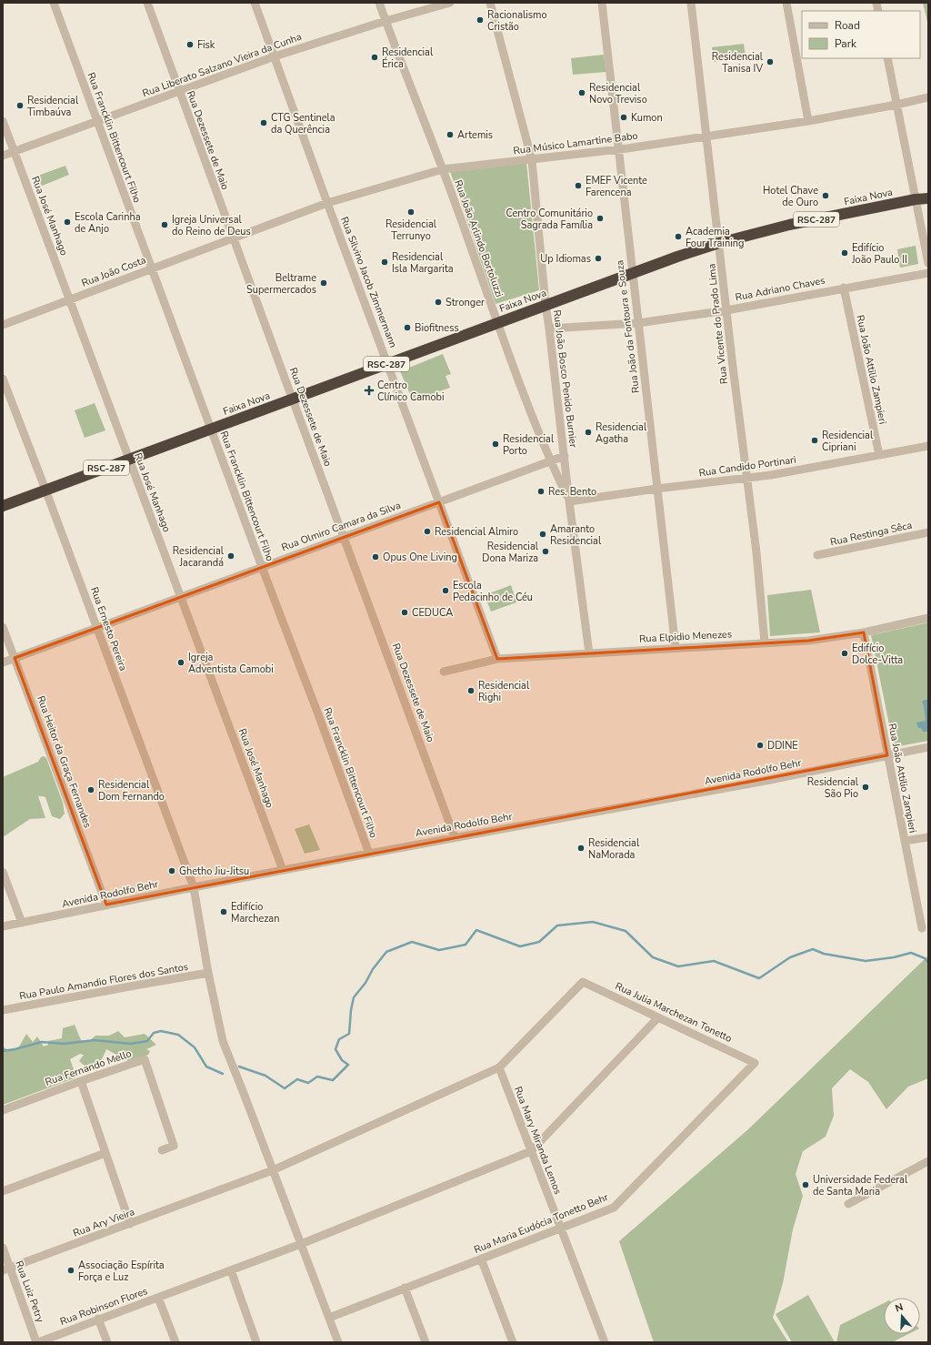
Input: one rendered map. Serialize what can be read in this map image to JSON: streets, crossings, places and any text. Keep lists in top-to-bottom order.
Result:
{
  "streets": {
    "highway": ["Faixa Nova", "RSC-287"],
    "street": [
      "Rua Liberato Salzano Vieira da Cunha",
      "Rua Francklin Bittencourt Filho",
      "Rua Dezessete de Maio",
      "Rua Músico Lamartine Babo",
      "Rua José Manhago",
      "Rua João Arlindo Bortoluzzi",
      "Rua João Costa",
      "Rua Silvino Jacob Zimmermann",
      "Rua Adriano Chaves",
      "Rua Vicente do Prado Lima",
      "Rua João da Fontoura e Souza",
      "Rua João Attilio Zampieri",
      "Rua João Bosco Penido Burnier",
      "Rua Candido Portinari",
      "Rua Olmiro Camara da Silva",
      "Rua Restinga Sêca",
      "Rua Ernesto Pereira",
      "Rua Elpidio Menezes",
      "Rua Heitor da Graça Fernandes",
      "Avenida Rodolfo Behr",
      "Rua Paulo Amandio Flores dos Santos",
      "Rua Julia Marchezan Tonetto",
      "Rua Fernando Mello",
      "Rua Mary Miranda Lemos",
      "Rua Ary Vieira",
      "Rua Maria Eudócia Tonetto Behr",
      "Rua Luiz Petry",
      "Rua Robinson Flores"
    ]
  },
  "crossings": [
    ["Rua Liberato Salzano Vieira da Cunha", "Rua Francklin Bittencourt Filho"],
    ["Rua Liberato Salzano Vieira da Cunha", "Rua Dezessete de Maio"],
    ["Rua Liberato Salzano Vieira da Cunha", "Rua José Manhago"],
    ["Rua Liberato Salzano Vieira da Cunha", "Rua João Arlindo Bortoluzzi"],
    ["Rua Liberato Salzano Vieira da Cunha", "Rua Silvino Jacob Zimmermann"],
    ["Rua Francklin Bittencourt Filho", "Faixa Nova"],
    ["Rua Francklin Bittencourt Filho", "Rua João Costa"],
    ["Rua Francklin Bittencourt Filho", "Rua Olmiro Camara da Silva"],
    ["Rua Francklin Bittencourt Filho", "Avenida Rodolfo Behr"],
    ["Rua Dezessete de Maio", "Rua Músico Lamartine Babo"],
    ["Rua Dezessete de Maio", "Faixa Nova"],
    ["Rua Dezessete de Maio", "Rua João Costa"],
    ["Rua Dezessete de Maio", "Rua Olmiro Camara da Silva"],
    ["Rua Dezessete de Maio", "Avenida Rodolfo Behr"],
    ["Rua Músico Lamartine Babo", "Rua João Arlindo Bortoluzzi"],
    ["Rua Músico Lamartine Babo", "Rua João Costa"],
    ["Rua Músico Lamartine Babo", "Rua Silvino Jacob Zimmermann"],
    ["Rua Músico Lamartine Babo", "Rua Vicente do Prado Lima"],
    ["Rua Músico Lamartine Babo", "Rua João da Fontoura e Souza"],
    ["Rua Músico Lamartine Babo", "Rua João Bosco Penido Burnier"],
    ["Faixa Nova", "Rua José Manhago"],
    ["Faixa Nova", "Rua João Arlindo Bortoluzzi"],
    ["Faixa Nova", "Rua Silvino Jacob Zimmermann"],
    ["Faixa Nova", "Rua Vicente do Prado Lima"],
    ["Faixa Nova", "Rua João da Fontoura e Souza"],
    ["Faixa Nova", "Rua João Bosco Penido Burnier"],
    ["Faixa Nova", "Rua Ernesto Pereira"],
    ["Rua José Manhago", "Rua João Costa"],
    ["Rua José Manhago", "Rua Olmiro Camara da Silva"],
    ["Rua José Manhago", "Avenida Rodolfo Behr"],
    ["Rua João Arlindo Bortoluzzi", "Rua João Bosco Penido Burnier"],
    ["Rua João Arlindo Bortoluzzi", "Rua Candido Portinari"],
    ["Rua João Arlindo Bortoluzzi", "Rua Olmiro Camara da Silva"],
    ["Rua Silvino Jacob Zimmermann", "Rua Olmiro Camara da Silva"],
    ["Rua Silvino Jacob Zimmermann", "Rua Elpidio Menezes"],
    ["Rua Adriano Chaves", "Rua Vicente do Prado Lima"],
    ["Rua Adriano Chaves", "Rua João da Fontoura e Souza"],
    ["Rua Adriano Chaves", "Rua João Attilio Zampieri"],
    ["Rua Adriano Chaves", "Rua João Bosco Penido Burnier"],
    ["Rua Vicente do Prado Lima", "Rua Candido Portinari"],
    ["Rua Vicente do Prado Lima", "Rua Elpidio Menezes"],
    ["Rua João da Fontoura e Souza", "Rua Candido Portinari"],
    ["Rua João da Fontoura e Souza", "Rua Elpidio Menezes"],
    ["Rua João Attilio Zampieri", "Rua Candido Portinari"],
    ["Rua João Attilio Zampieri", "Rua Elpidio Menezes"],
    ["Rua João Attilio Zampieri", "Avenida Rodolfo Behr"],
    ["Rua João Bosco Penido Burnier", "Rua Candido Portinari"],
    ["Rua João Bosco Penido Burnier", "Rua Olmiro Camara da Silva"],
    ["Rua João Bosco Penido Burnier", "Rua Elpidio Menezes"],
    ["Rua Olmiro Camara da Silva", "Rua Ernesto Pereira"],
    ["Rua Olmiro Camara da Silva", "Rua Heitor da Graça Fernandes"],
    ["Rua Ernesto Pereira", "Avenida Rodolfo Behr"],
    ["Rua Ernesto Pereira", "Rua Paulo Amandio Flores dos Santos"],
    ["Rua Ernesto Pereira", "Rua Ary Vieira"],
    ["Rua Ernesto Pereira", "Rua Maria Eudócia Tonetto Behr"],
    ["Rua Ernesto Pereira", "Rua Robinson Flores"],
    ["Rua Heitor da Graça Fernandes", "Avenida Rodolfo Behr"],
    ["Rua Julia Marchezan Tonetto", "Rua Mary Miranda Lemos"],
    ["Rua Julia Marchezan Tonetto", "Rua Ary Vieira"],
    ["Rua Julia Marchezan Tonetto", "Rua Maria Eudócia Tonetto Behr"],
    ["Rua Mary Miranda Lemos", "Rua Ary Vieira"],
    ["Rua Mary Miranda Lemos", "Rua Maria Eudócia Tonetto Behr"],
    ["Rua Mary Miranda Lemos", "Rua Robinson Flores"],
    ["Rua Ary Vieira", "Rua Luiz Petry"],
    ["Rua Luiz Petry", "Rua Robinson Flores"]
  ],
  "places": {
    "other": [
      "Racionalismo Cristão",
      "Fisk",
      "Residencial Érica",
      "Residencial Tanisa IV",
      "Residencial Novo Treviso",
      "Residencial Timbaúva",
      "Kumon",
      "CTG Sentinela da Querência",
      "Artemis",
      "EMEF Vicente Farencena",
      "Hotel Chave de Ouro",
      "Residencial Terrunyo",
      "Centro Comunitário Sagrada Família",
      "Escola Carinha de Anjo",
      "Igreja Universal do Reino de Deus",
      "Academia Four Training",
      "Edifício João Paulo II",
      "Up Idiomas",
      "Residencial Isla Margarita",
      "Beltrame Supermercados",
      "Stronger",
      "Biofitness",
      "Residencial Agatha",
      "Residencial Cipriani",
      "Residencial Porto",
      "Res. Bento",
      "Residencial Almiro",
      "Amaranto Residencial",
      "Residencial Dona Mariza",
      "Residencial Jacarandá",
      "Opus One Living",
      "Escola Pedacinho de Céu",
      "CEDUCA",
      "Edifício Dolce-Vitta",
      "Igreja Adventista Camobi",
      "Residencial Righi",
      "DDINE",
      "Residencial São Pio",
      "Residencial Dom Fernando",
      "Residencial NaMorada",
      "Ghetho Jiu-Jitsu",
      "Edifício Marchezan",
      "Universidade Federal de Santa Maria",
      "Associação Espírita Força e Luz"
    ],
    "health": ["Centro Clínico Camobi"]
  },
  "legend": ["Road", "Park"],
  "north": "top"
}
